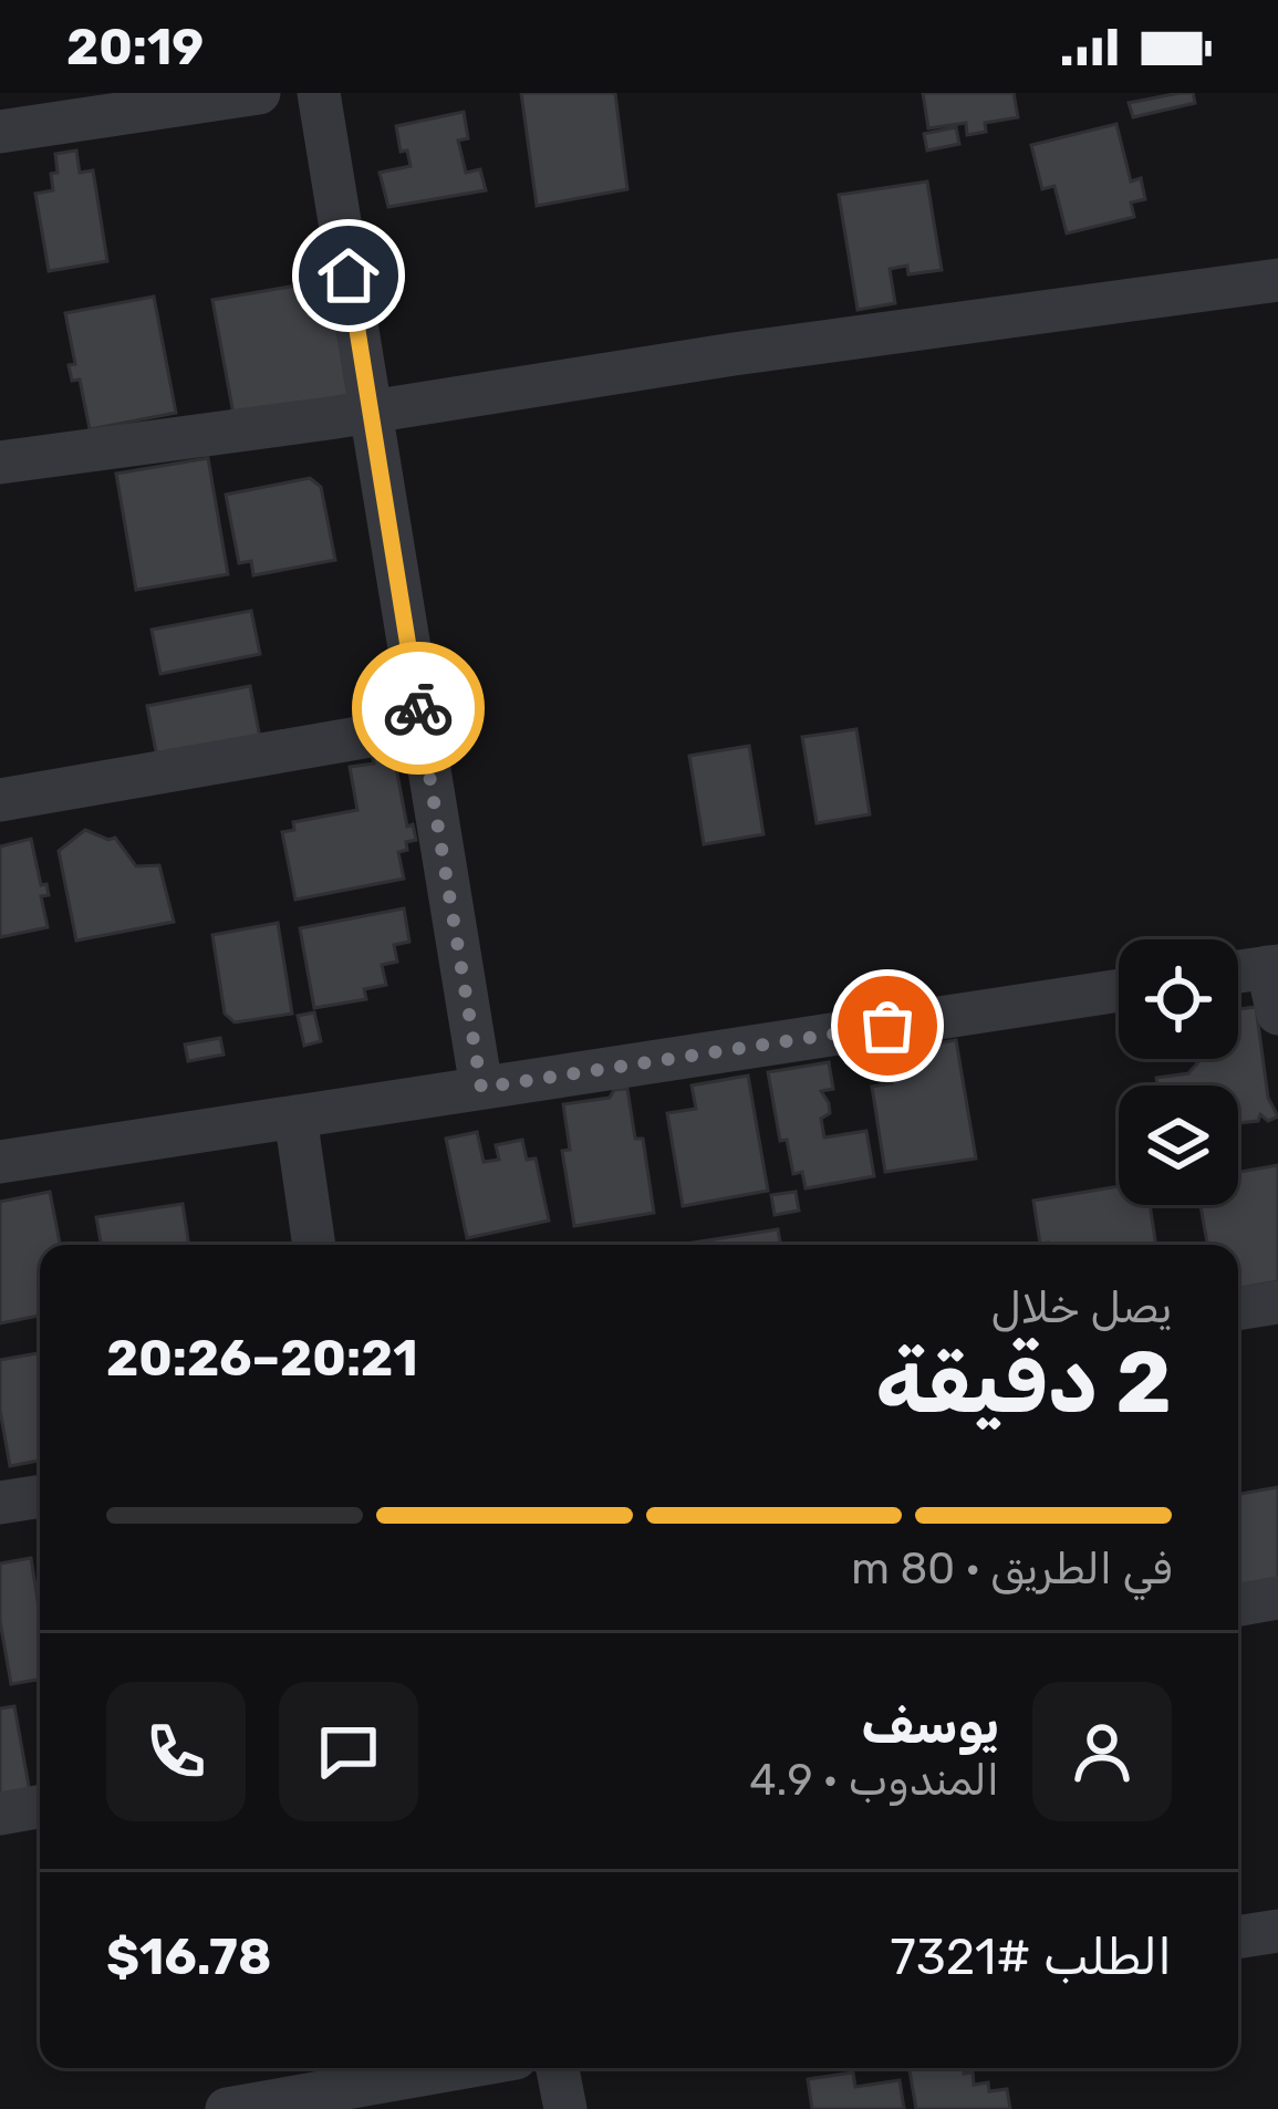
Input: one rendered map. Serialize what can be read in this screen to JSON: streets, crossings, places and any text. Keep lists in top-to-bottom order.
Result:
{
  "page": {
    "status": "20:19",
    "heading": ["2 دقيقة", "يصل خلال", "20:21–20:26"],
    "panel": [
      "يوسف",
      "المندوب · 4.9",
      "الطلب #7321",
      "$16.78"
    ],
    "bar": "في الطريق · 80 m"
  }
}
